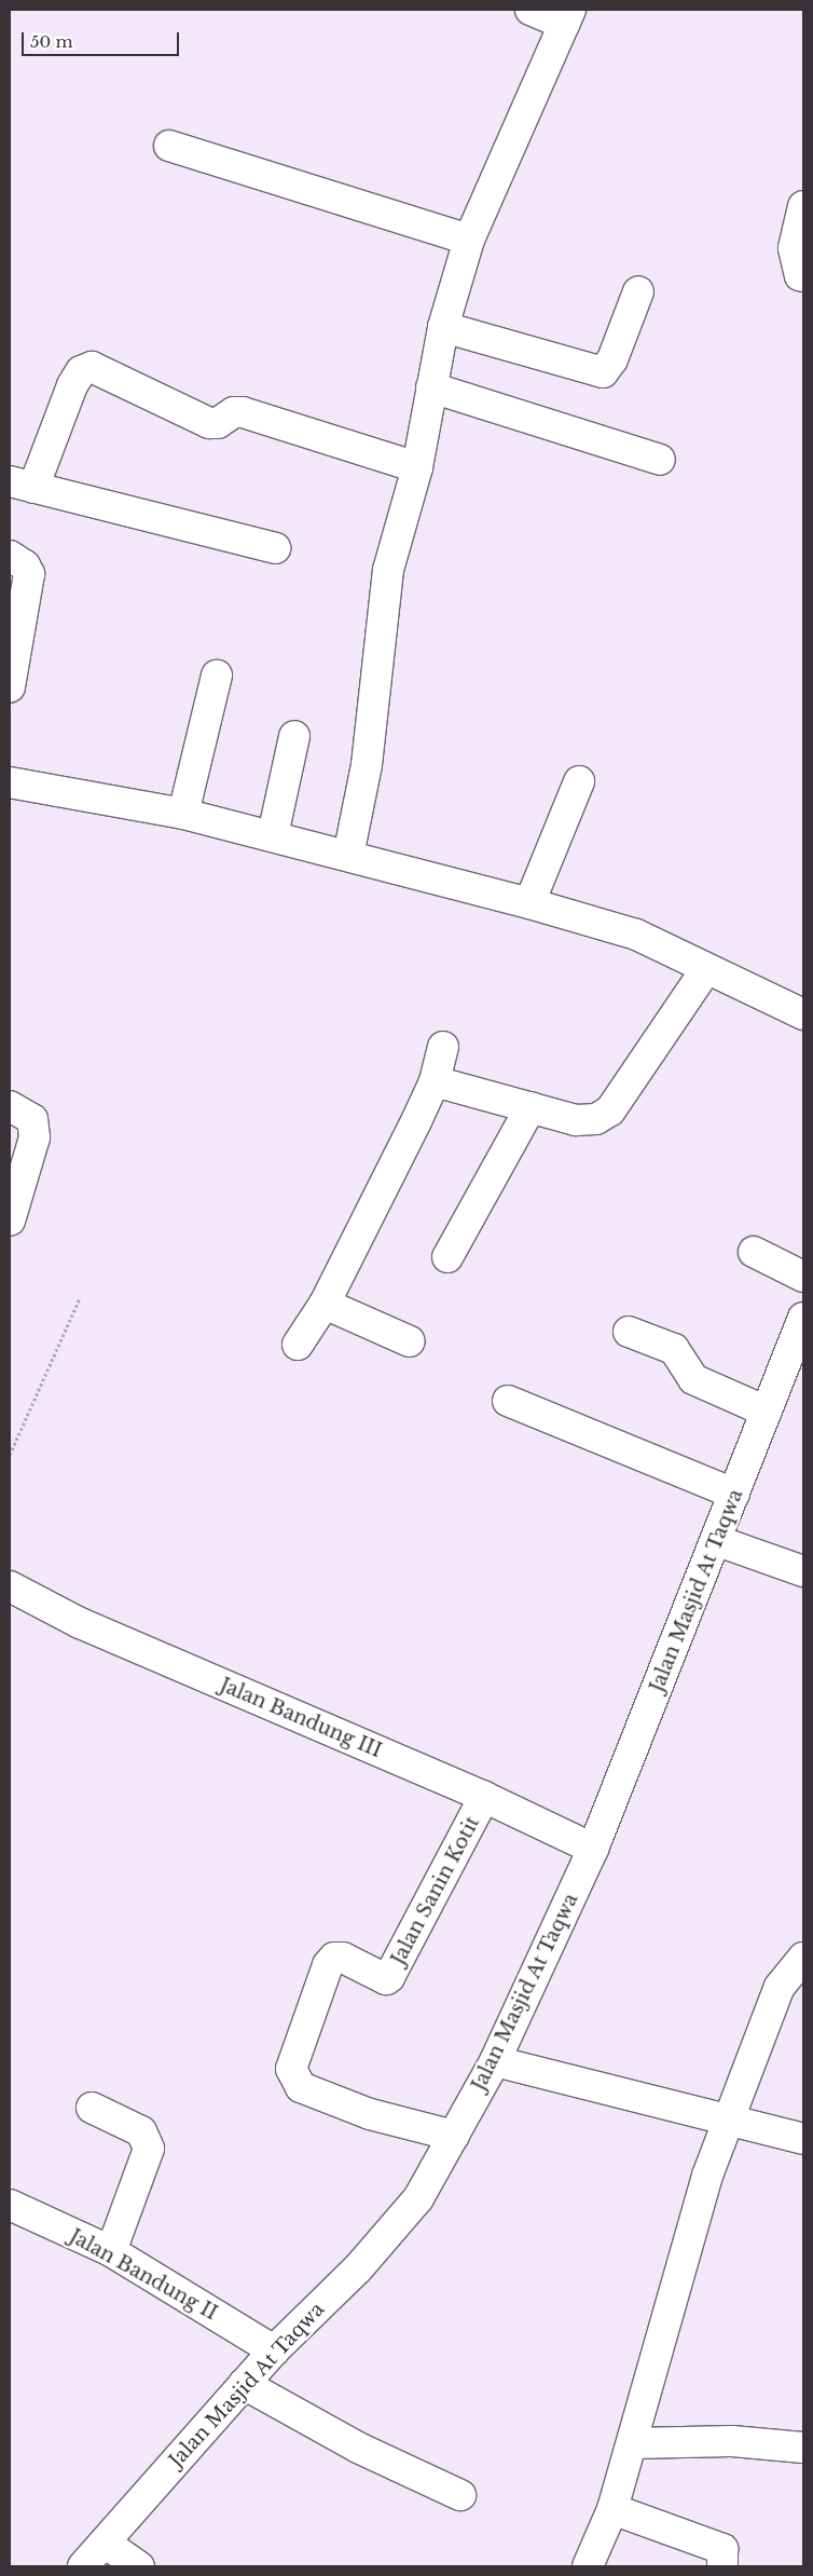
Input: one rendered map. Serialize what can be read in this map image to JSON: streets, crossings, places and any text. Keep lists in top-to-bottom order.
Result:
{
  "streets": {
    "street": [
      "Jalan Masjid At Taqwa",
      "Jalan Bandung III",
      "Jalan Sanin Kotit",
      "Jalan Bandung II"
    ]
  },
  "crossings": [
    ["Jalan Masjid At Taqwa", "Jalan Bandung III"],
    ["Jalan Masjid At Taqwa", "Jalan Sanin Kotit"],
    ["Jalan Masjid At Taqwa", "Jalan Bandung II"],
    ["Jalan Bandung III", "Jalan Sanin Kotit"]
  ],
  "scale_bar": "50 m"
}
